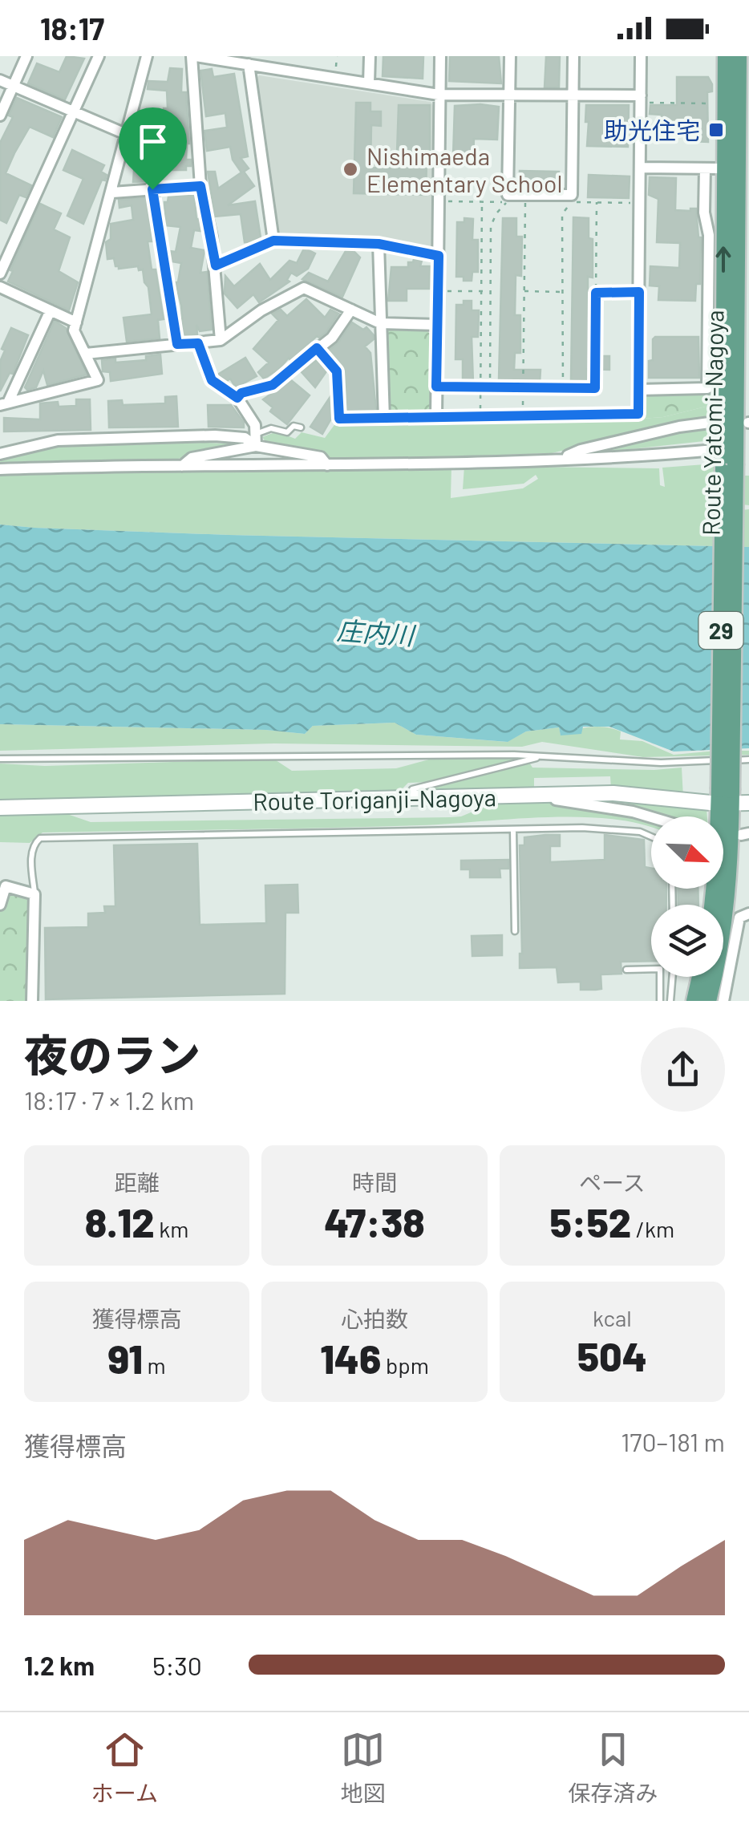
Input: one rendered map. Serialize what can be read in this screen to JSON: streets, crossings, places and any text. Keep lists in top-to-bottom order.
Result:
{
  "streets": {
    "main road": ["Route Yatomi-Nagoya", "29", "Route Toriganji-Nagoya"]
  },
  "crossings": [
    ["Route Yatomi-Nagoya", "29"],
    ["Route Yatomi-Nagoya", "Route Toriganji-Nagoya"],
    ["29", "Route Toriganji-Nagoya"]
  ],
  "water": ["庄内川"],
  "places": {
    "transit": ["助光住宅"],
    "other": ["Nishimaeda Elementary School"]
  },
  "north": "bottom right",
  "page": {
    "status": "18:17",
    "heading": ["夜のラン", "18:17 · 7 × 1.2 km"],
    "stats": [
      ["距離", "8.12 km"],
      ["時間", "47:38"],
      ["ペース", "5:52 /km"],
      ["獲得標高", "91 m"],
      ["心拍数", "146 bpm"],
      ["kcal", "504"]
    ],
    "chart": ["獲得標高", "170–181 m"],
    "list": [
      {
        "name": "1.2 km",
        "note": "5:30"
      }
    ],
    "tabs": ["ホーム", "地図", "保存済み"]
  }
}
